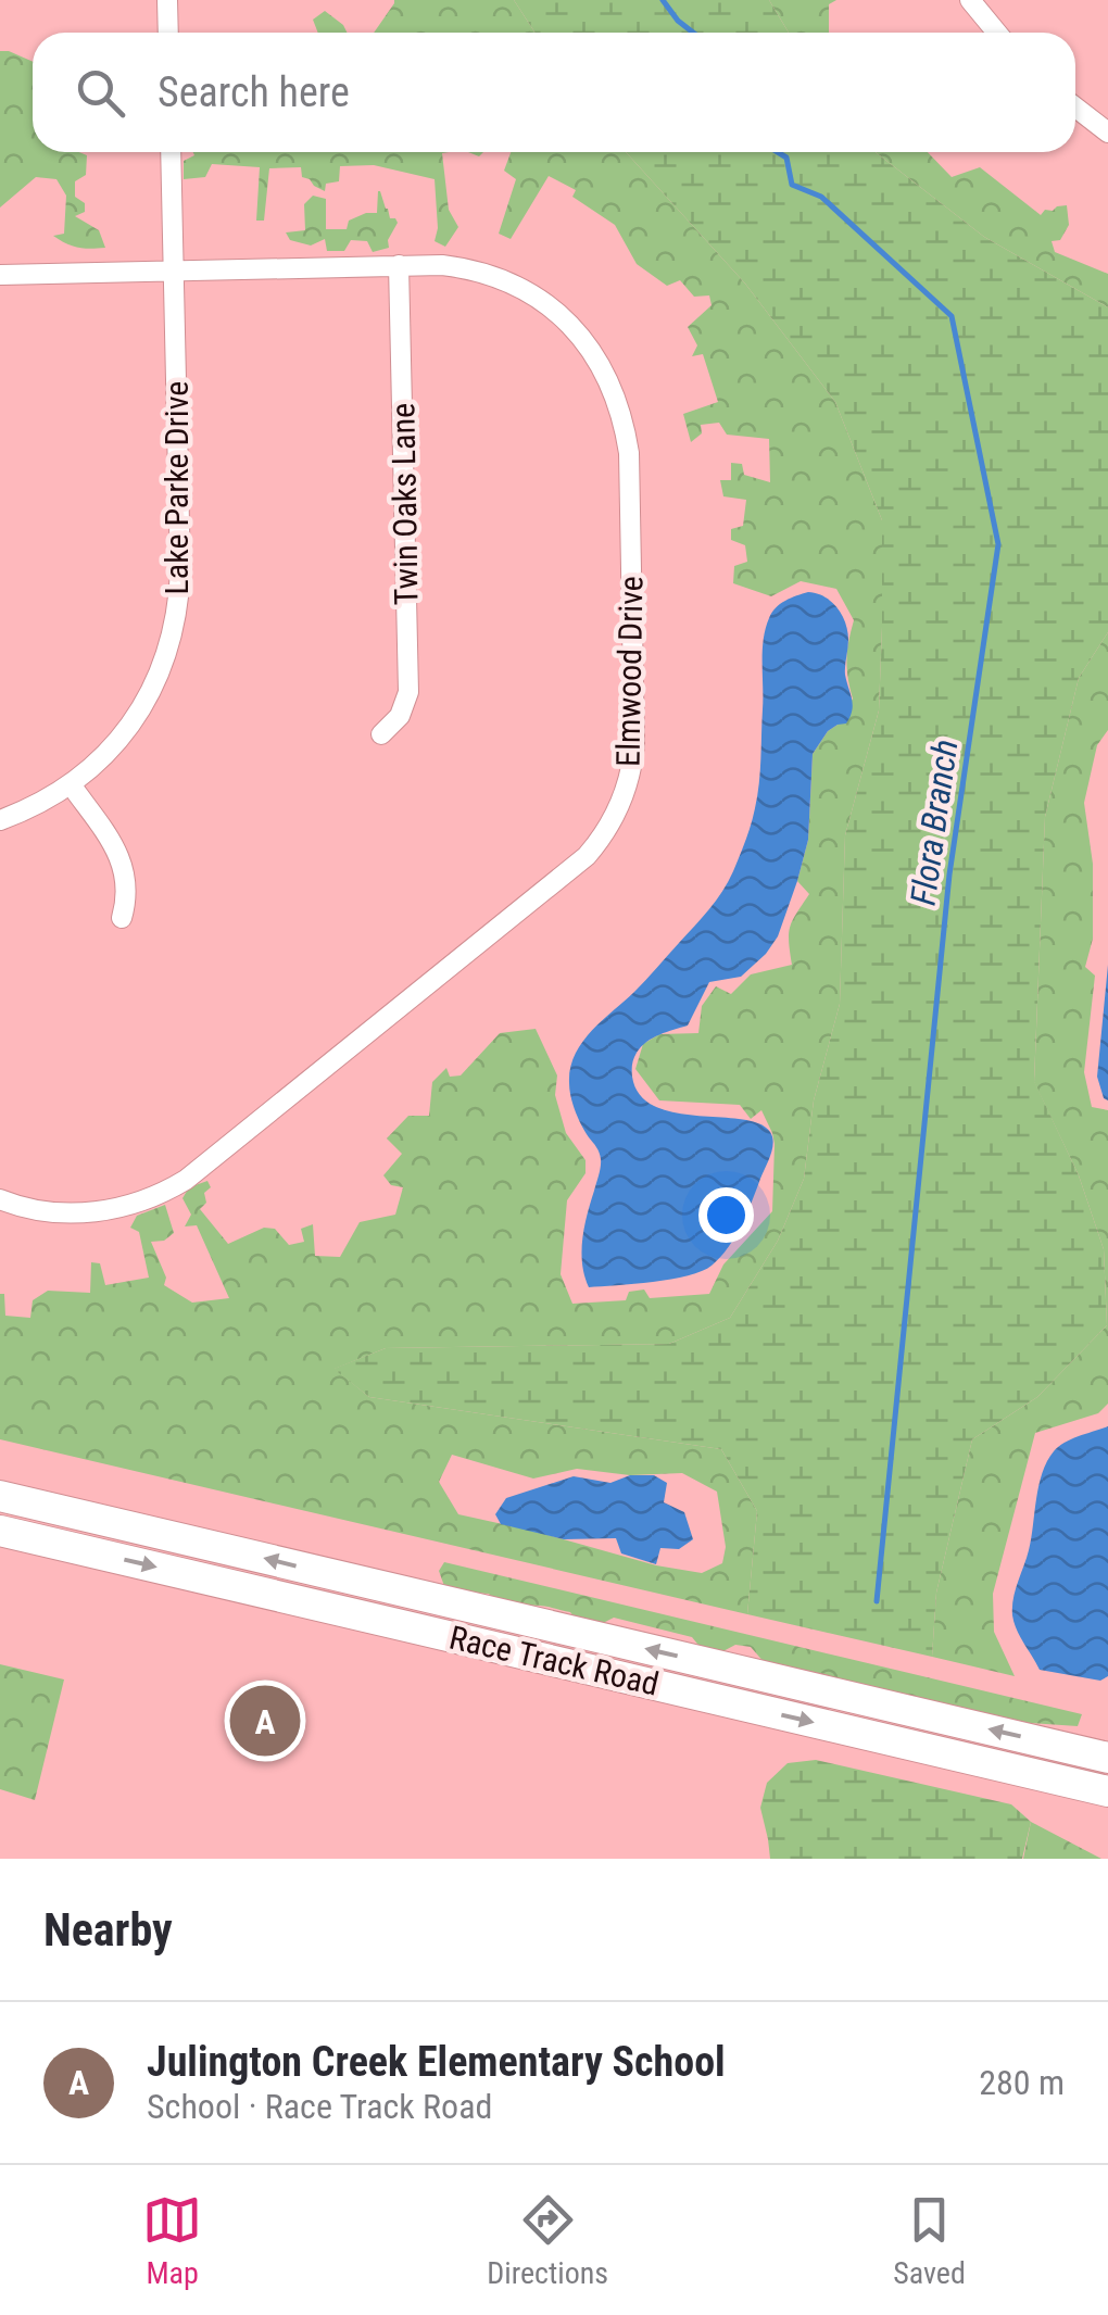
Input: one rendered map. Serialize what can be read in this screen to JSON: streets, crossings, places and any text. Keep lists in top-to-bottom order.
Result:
{
  "streets": {
    "main road": ["Race Track Road"],
    "street": ["Lake Parke Drive", "Twin Oaks Lane", "Elmwood Drive"]
  },
  "crossings": [
    ["Lake Parke Drive", "Elmwood Drive"],
    ["Twin Oaks Lane", "Elmwood Drive"]
  ],
  "water": ["Flora Branch"],
  "page": {
    "search": "Search here",
    "pins": "A",
    "heading": "Nearby",
    "list": [
      {
        "mark": "A",
        "name": "Julington Creek Elementary School",
        "note": "School · Race Track Road",
        "value": "280 m"
      }
    ],
    "nav": ["Map", "Directions", "Saved"]
  }
}
